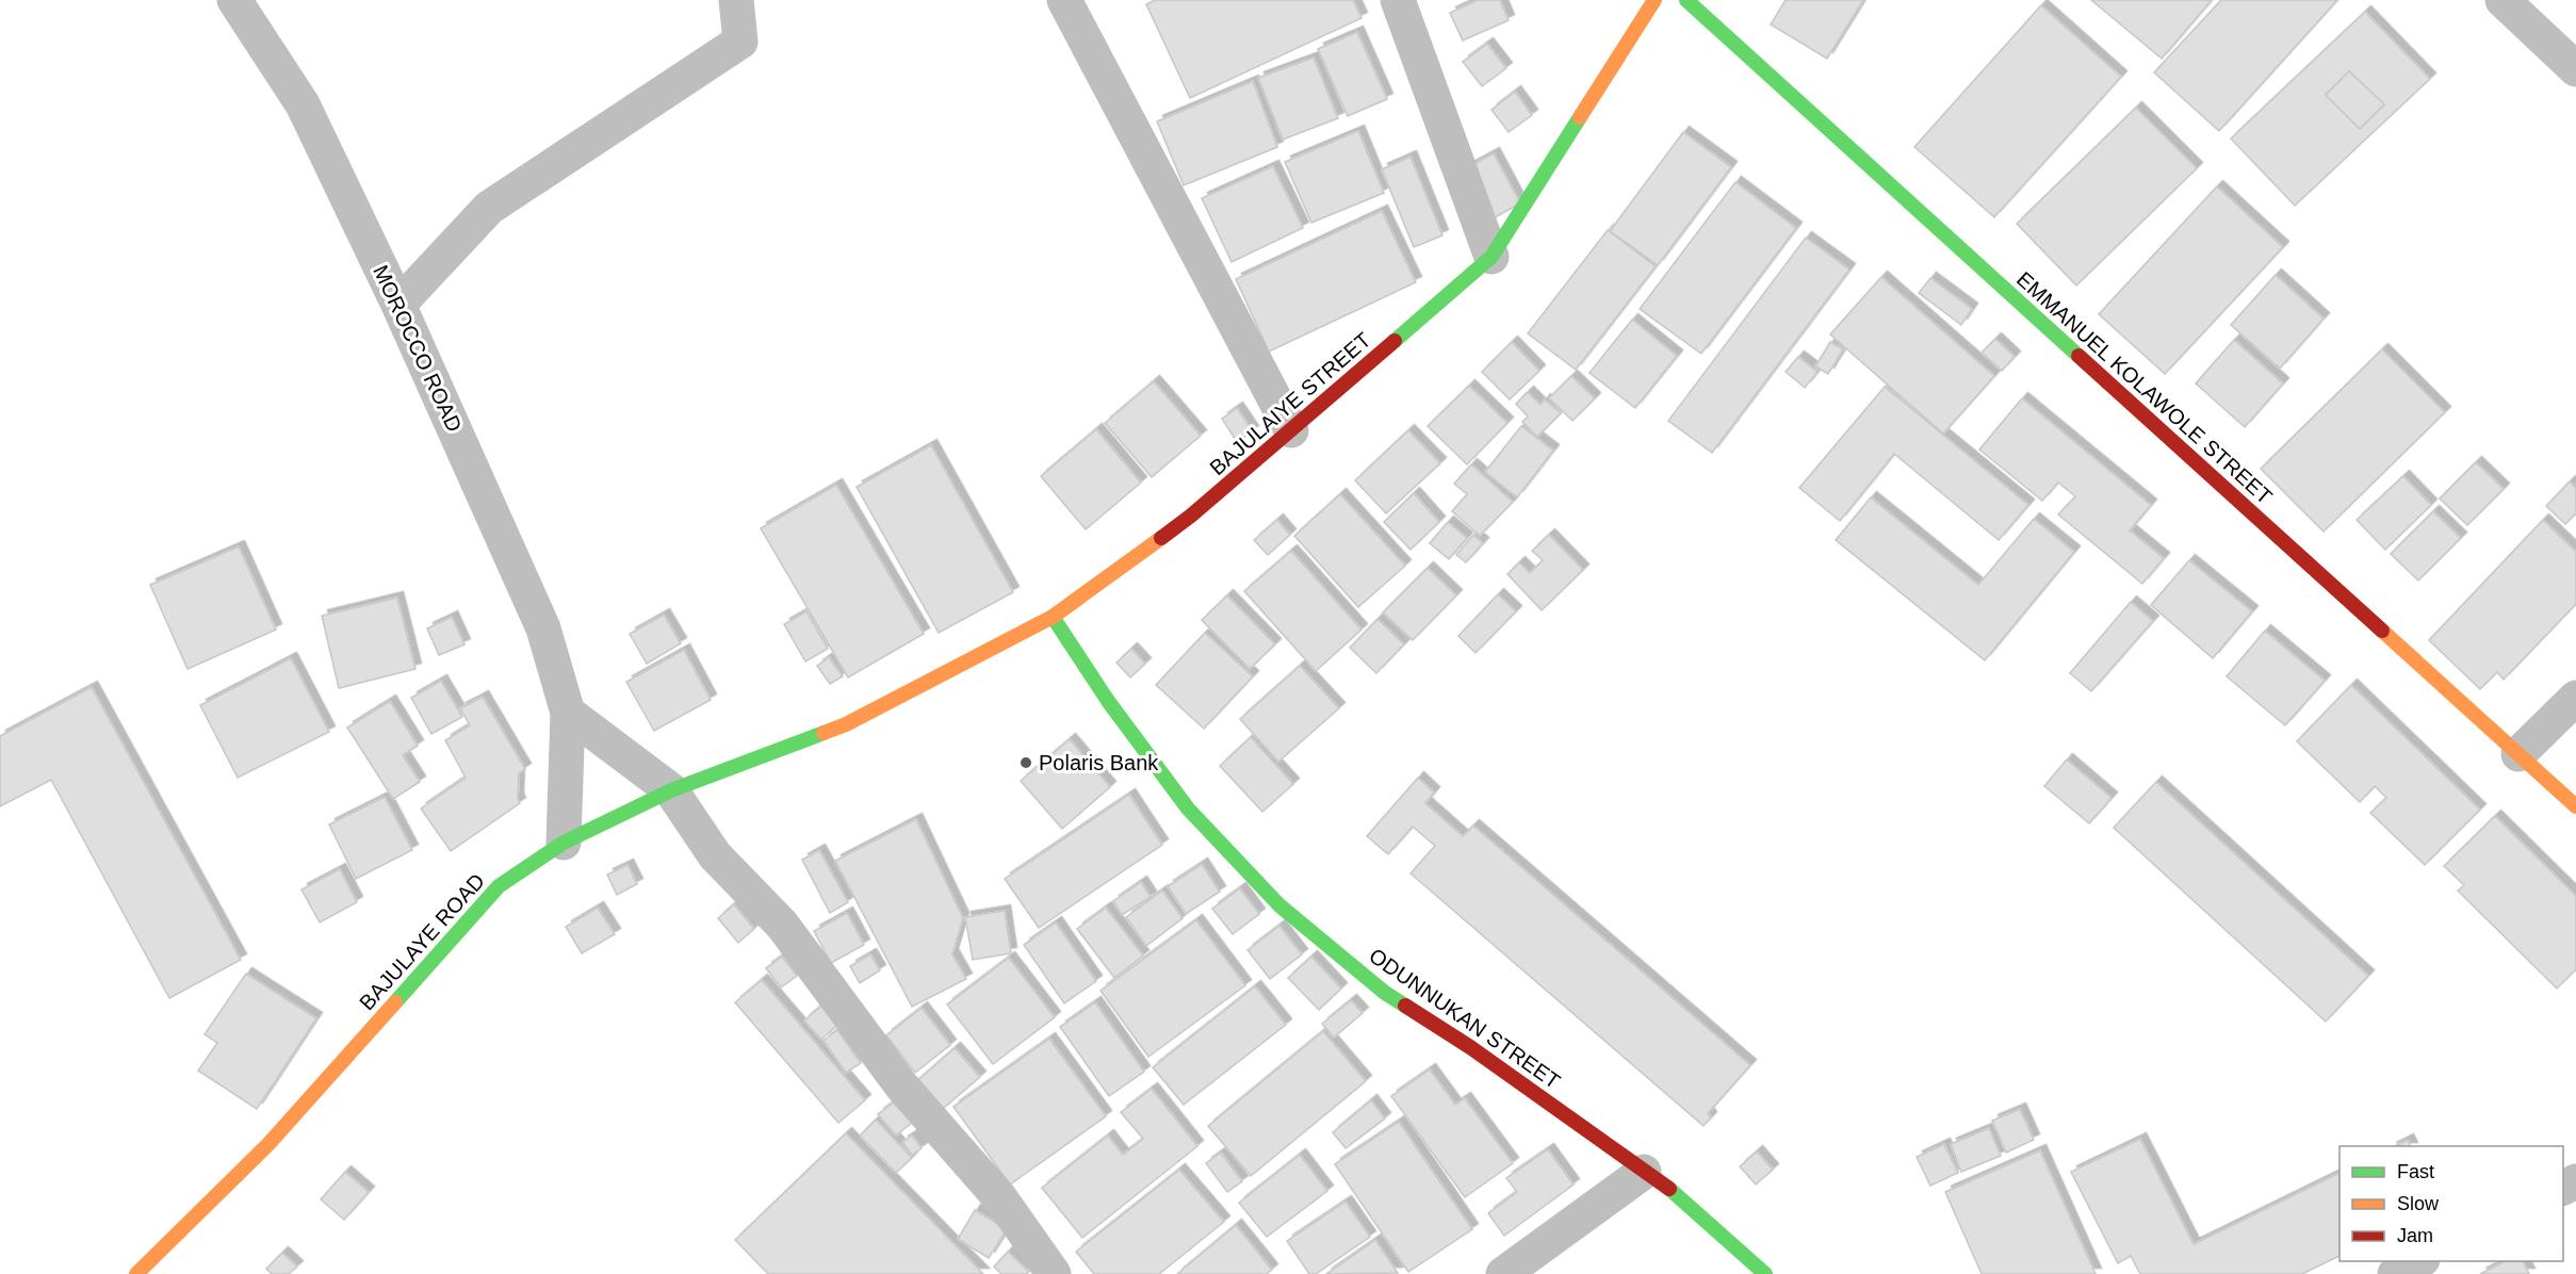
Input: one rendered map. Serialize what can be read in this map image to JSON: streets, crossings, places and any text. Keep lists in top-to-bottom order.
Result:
{
  "streets": {
    "street": [
      "MOROCCO ROAD",
      "EMMANUEL KOLAWOLE STREET",
      "BAJULAIYE STREET",
      "BAJULAYE ROAD",
      "ODUNNUKAN STREET"
    ]
  },
  "crossings": [
    ["MOROCCO ROAD", "BAJULAYE ROAD"],
    ["BAJULAIYE STREET", "BAJULAYE ROAD"],
    ["BAJULAIYE STREET", "ODUNNUKAN STREET"]
  ],
  "places": ["Polaris Bank"],
  "legend": ["Fast", "Slow", "Jam"]
}
